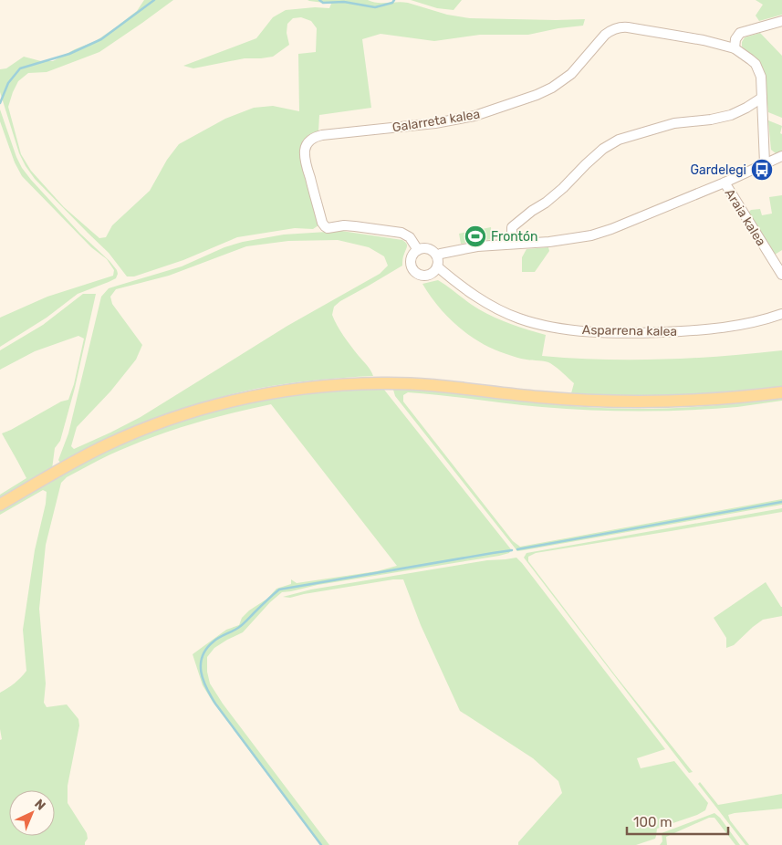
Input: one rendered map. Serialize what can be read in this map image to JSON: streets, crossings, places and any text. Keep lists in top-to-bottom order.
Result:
{
  "streets": {
    "street": ["Galarreta kalea", "Araia kalea", "Asparrena kalea"]
  },
  "crossings": [
    ["Galarreta kalea", "Asparrena kalea"]
  ],
  "places": {
    "bus stop": ["Gardelegi"],
    "sports": ["Frontón"]
  },
  "scale_bar": "100 m",
  "north": "top right"
}
